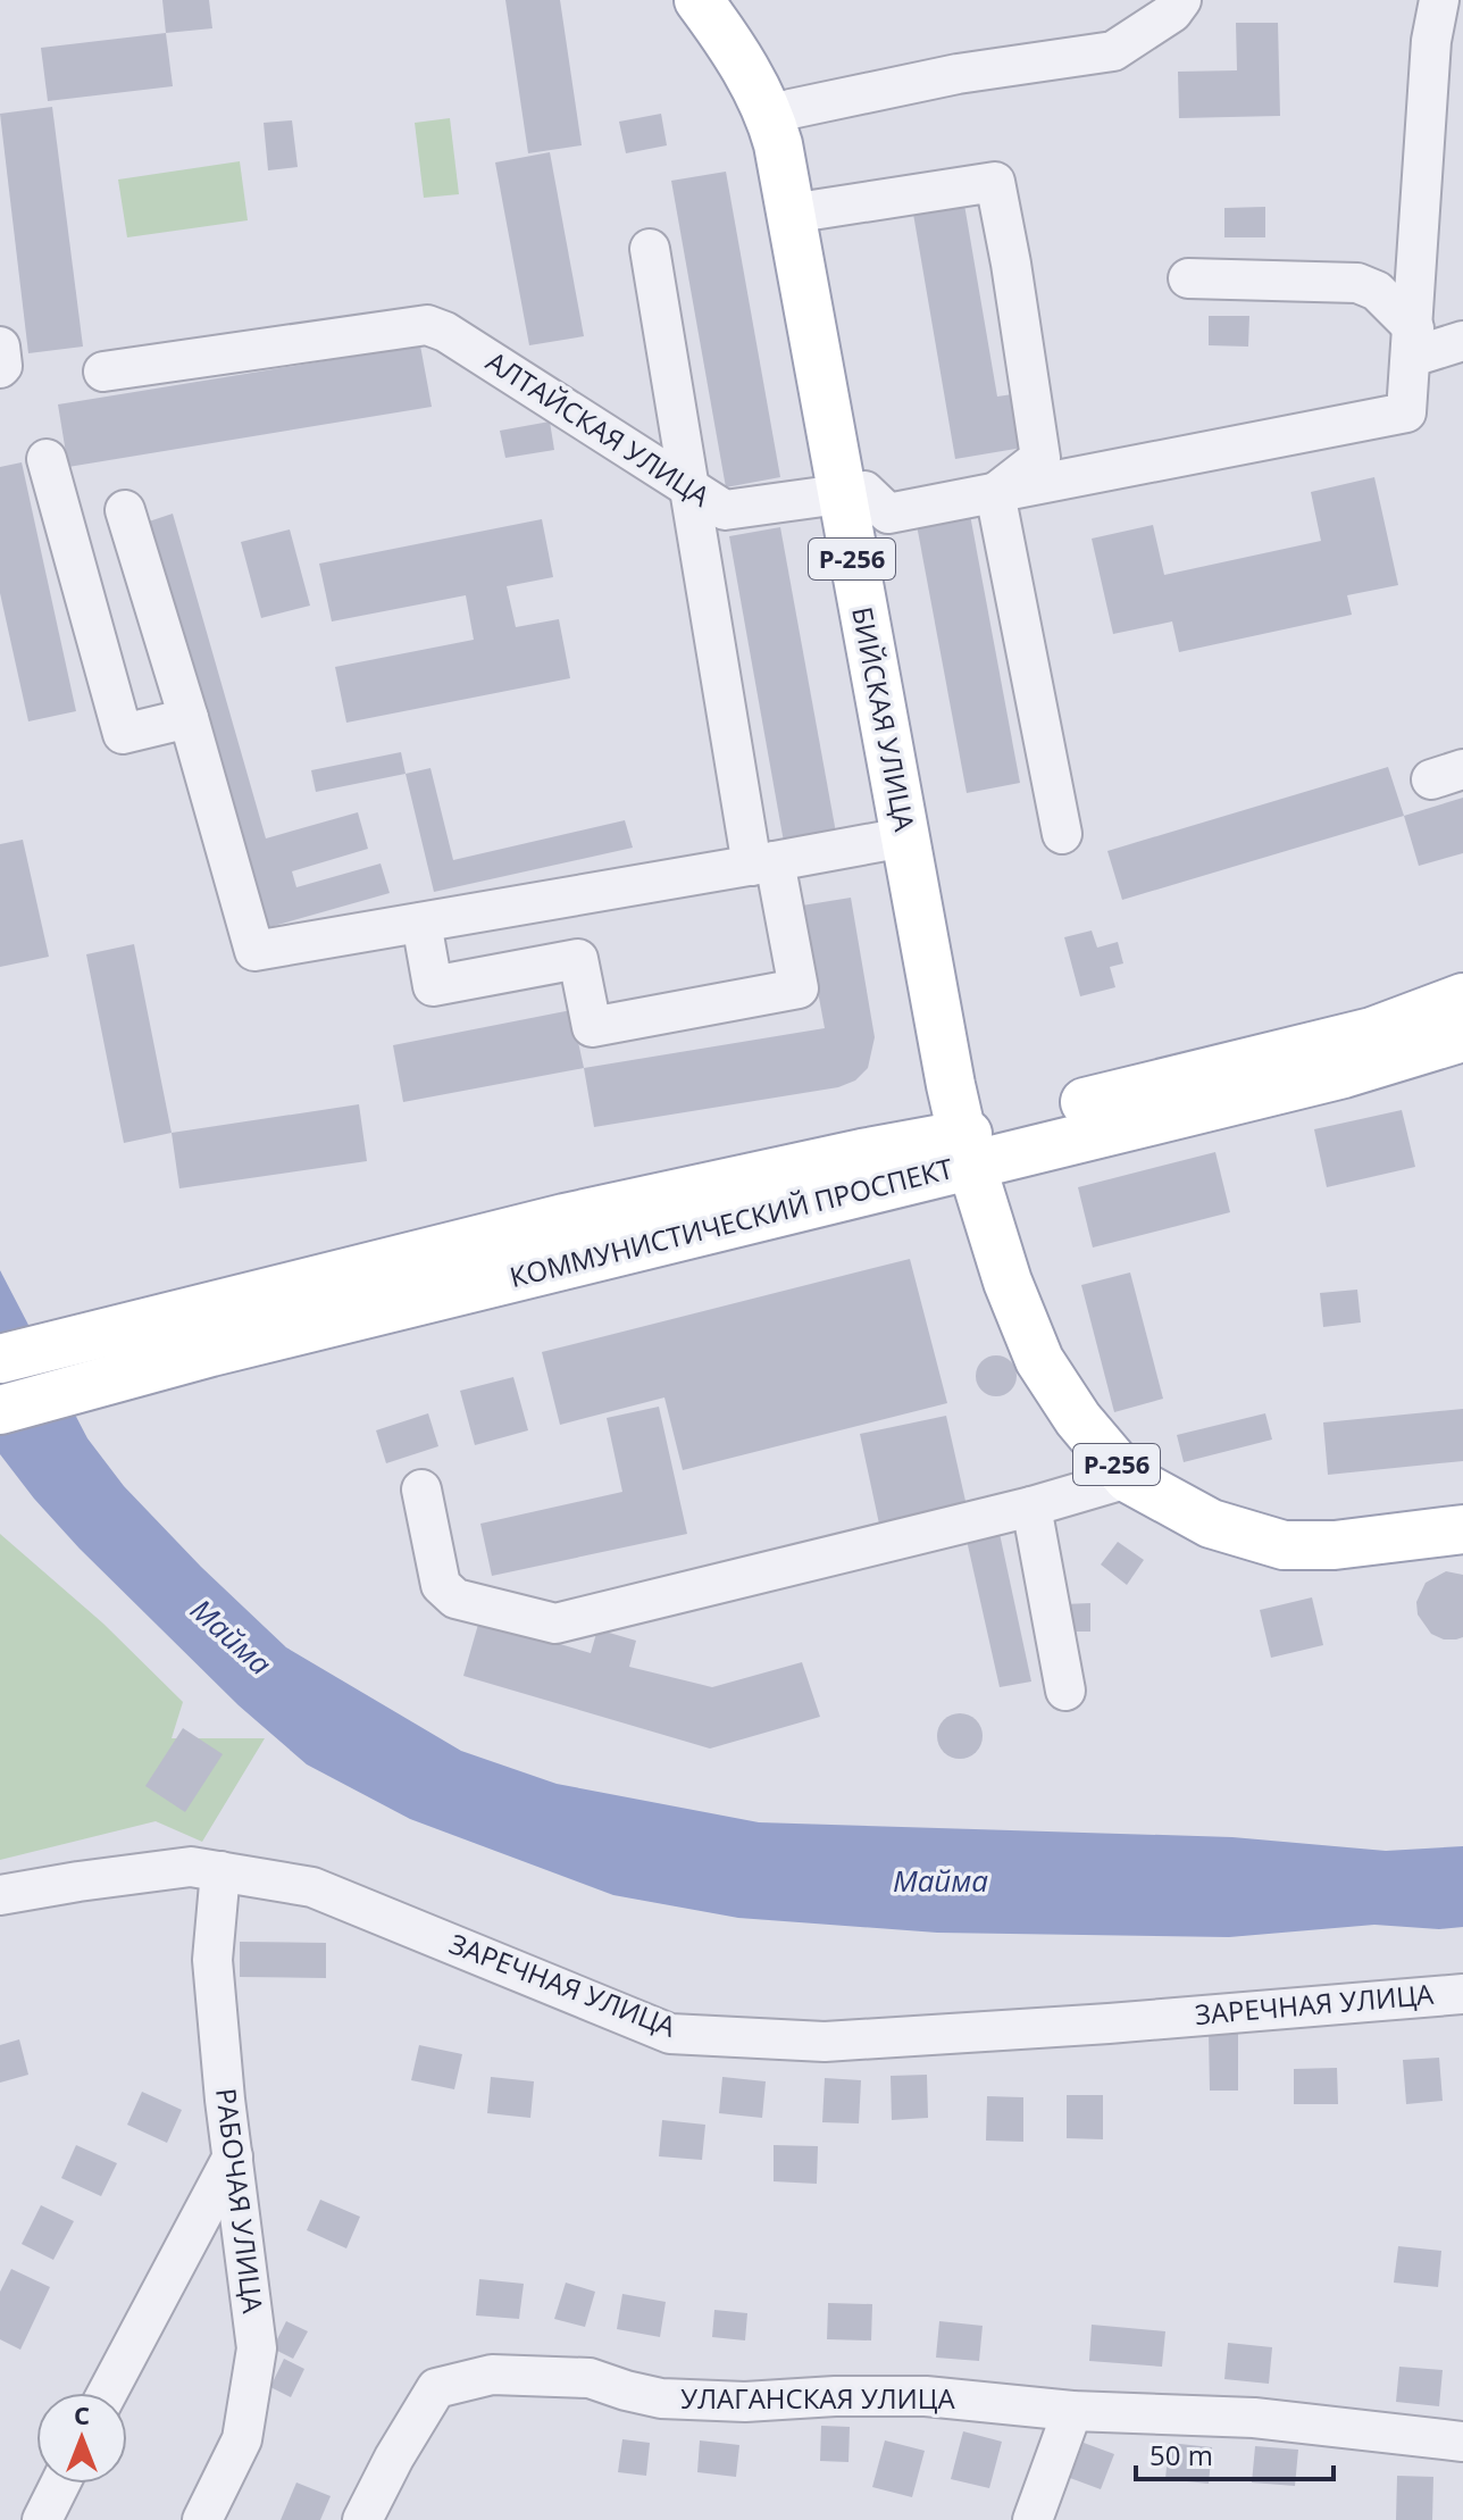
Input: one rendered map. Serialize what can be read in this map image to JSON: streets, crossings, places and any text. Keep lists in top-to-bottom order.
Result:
{
  "streets": {
    "main road": ["Р-256", "БИЙСКАЯ УЛИЦА", "КОММУНИСТИЧЕСКИЙ ПРОСПЕКТ"],
    "street": [
      "АЛТАЙСКАЯ УЛИЦА",
      "ЗАРЕЧНАЯ УЛИЦА",
      "РАБОЧАЯ УЛИЦА",
      "УЛАГАНСКАЯ УЛИЦА"
    ]
  },
  "crossings": [
    ["АЛТАЙСКАЯ УЛИЦА", "БИЙСКАЯ УЛИЦА"],
    ["Р-256", "БИЙСКАЯ УЛИЦА"],
    ["Р-256", "КОММУНИСТИЧЕСКИЙ ПРОСПЕКТ"],
    ["БИЙСКАЯ УЛИЦА", "КОММУНИСТИЧЕСКИЙ ПРОСПЕКТ"],
    ["ЗАРЕЧНАЯ УЛИЦА", "РАБОЧАЯ УЛИЦА"]
  ],
  "water": ["Майма"],
  "scale_bar": "50 m",
  "north": "top"
}
